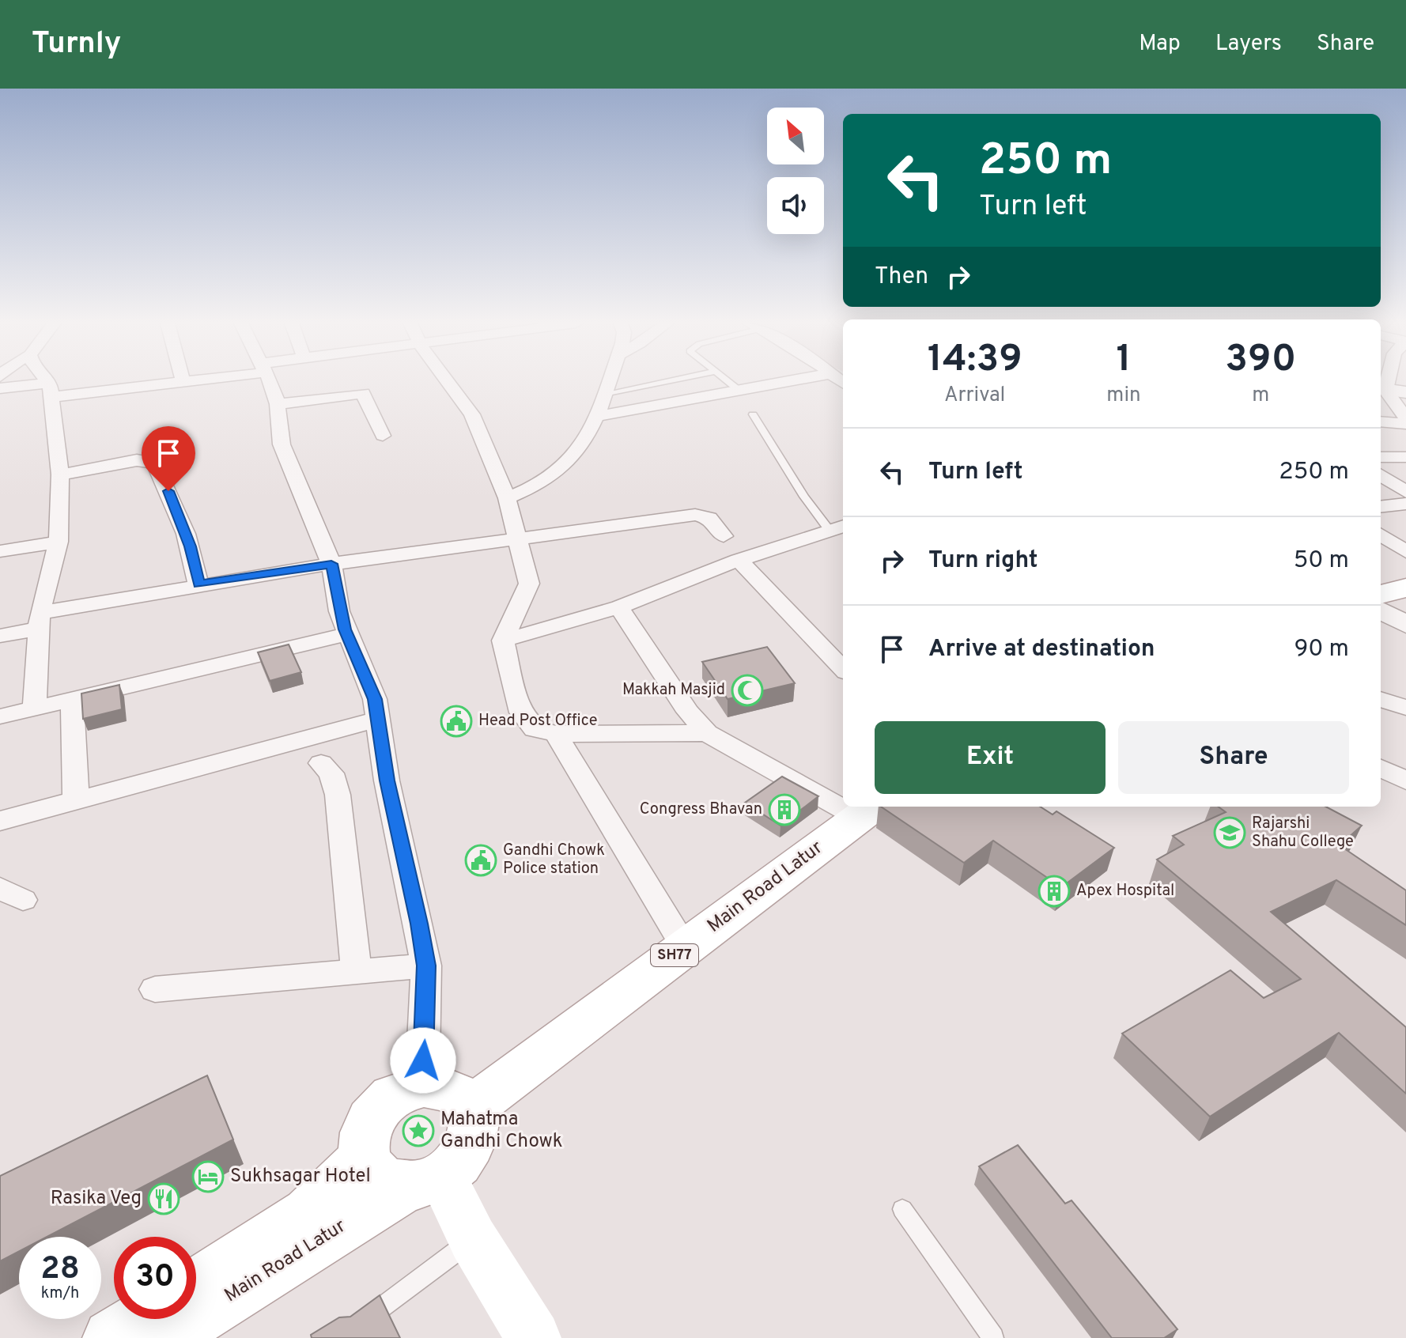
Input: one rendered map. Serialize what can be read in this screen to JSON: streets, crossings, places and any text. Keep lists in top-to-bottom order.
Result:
{
  "streets": {
    "main road": ["Main Road Latur", "SH77"]
  },
  "places": {
    "mosque": ["Makkah Masjid"],
    "public building": ["Head Post Office", "Gandhi Chowk Police station"],
    "building": ["Congress Bhavan", "Apex Hospital"],
    "school or university": ["Rajarshi Shahu College"],
    "place": ["Mahatma Gandhi Chowk"],
    "hotel": ["Sukhsagar Hotel"],
    "restaurant": ["Rasika Veg"]
  },
  "north": "top left",
  "page": {
    "header": "Turnly",
    "nav": ["Map", "Layers", "Share"],
    "turn": ["250 m", "Turn left"],
    "then": "Then",
    "eta": [
      "14:39",
      "Arrival",
      "1",
      "min",
      "390",
      "m"
    ],
    "list": [
      {
        "name": "Turn left",
        "value": "250 m"
      },
      {
        "name": "Turn right",
        "value": "50 m"
      },
      {
        "name": "Arrive at destination",
        "value": "90 m"
      }
    ],
    "buttons": ["Exit", "Share"],
    "speed": "28 km/h",
    "limit": "30"
  }
}
